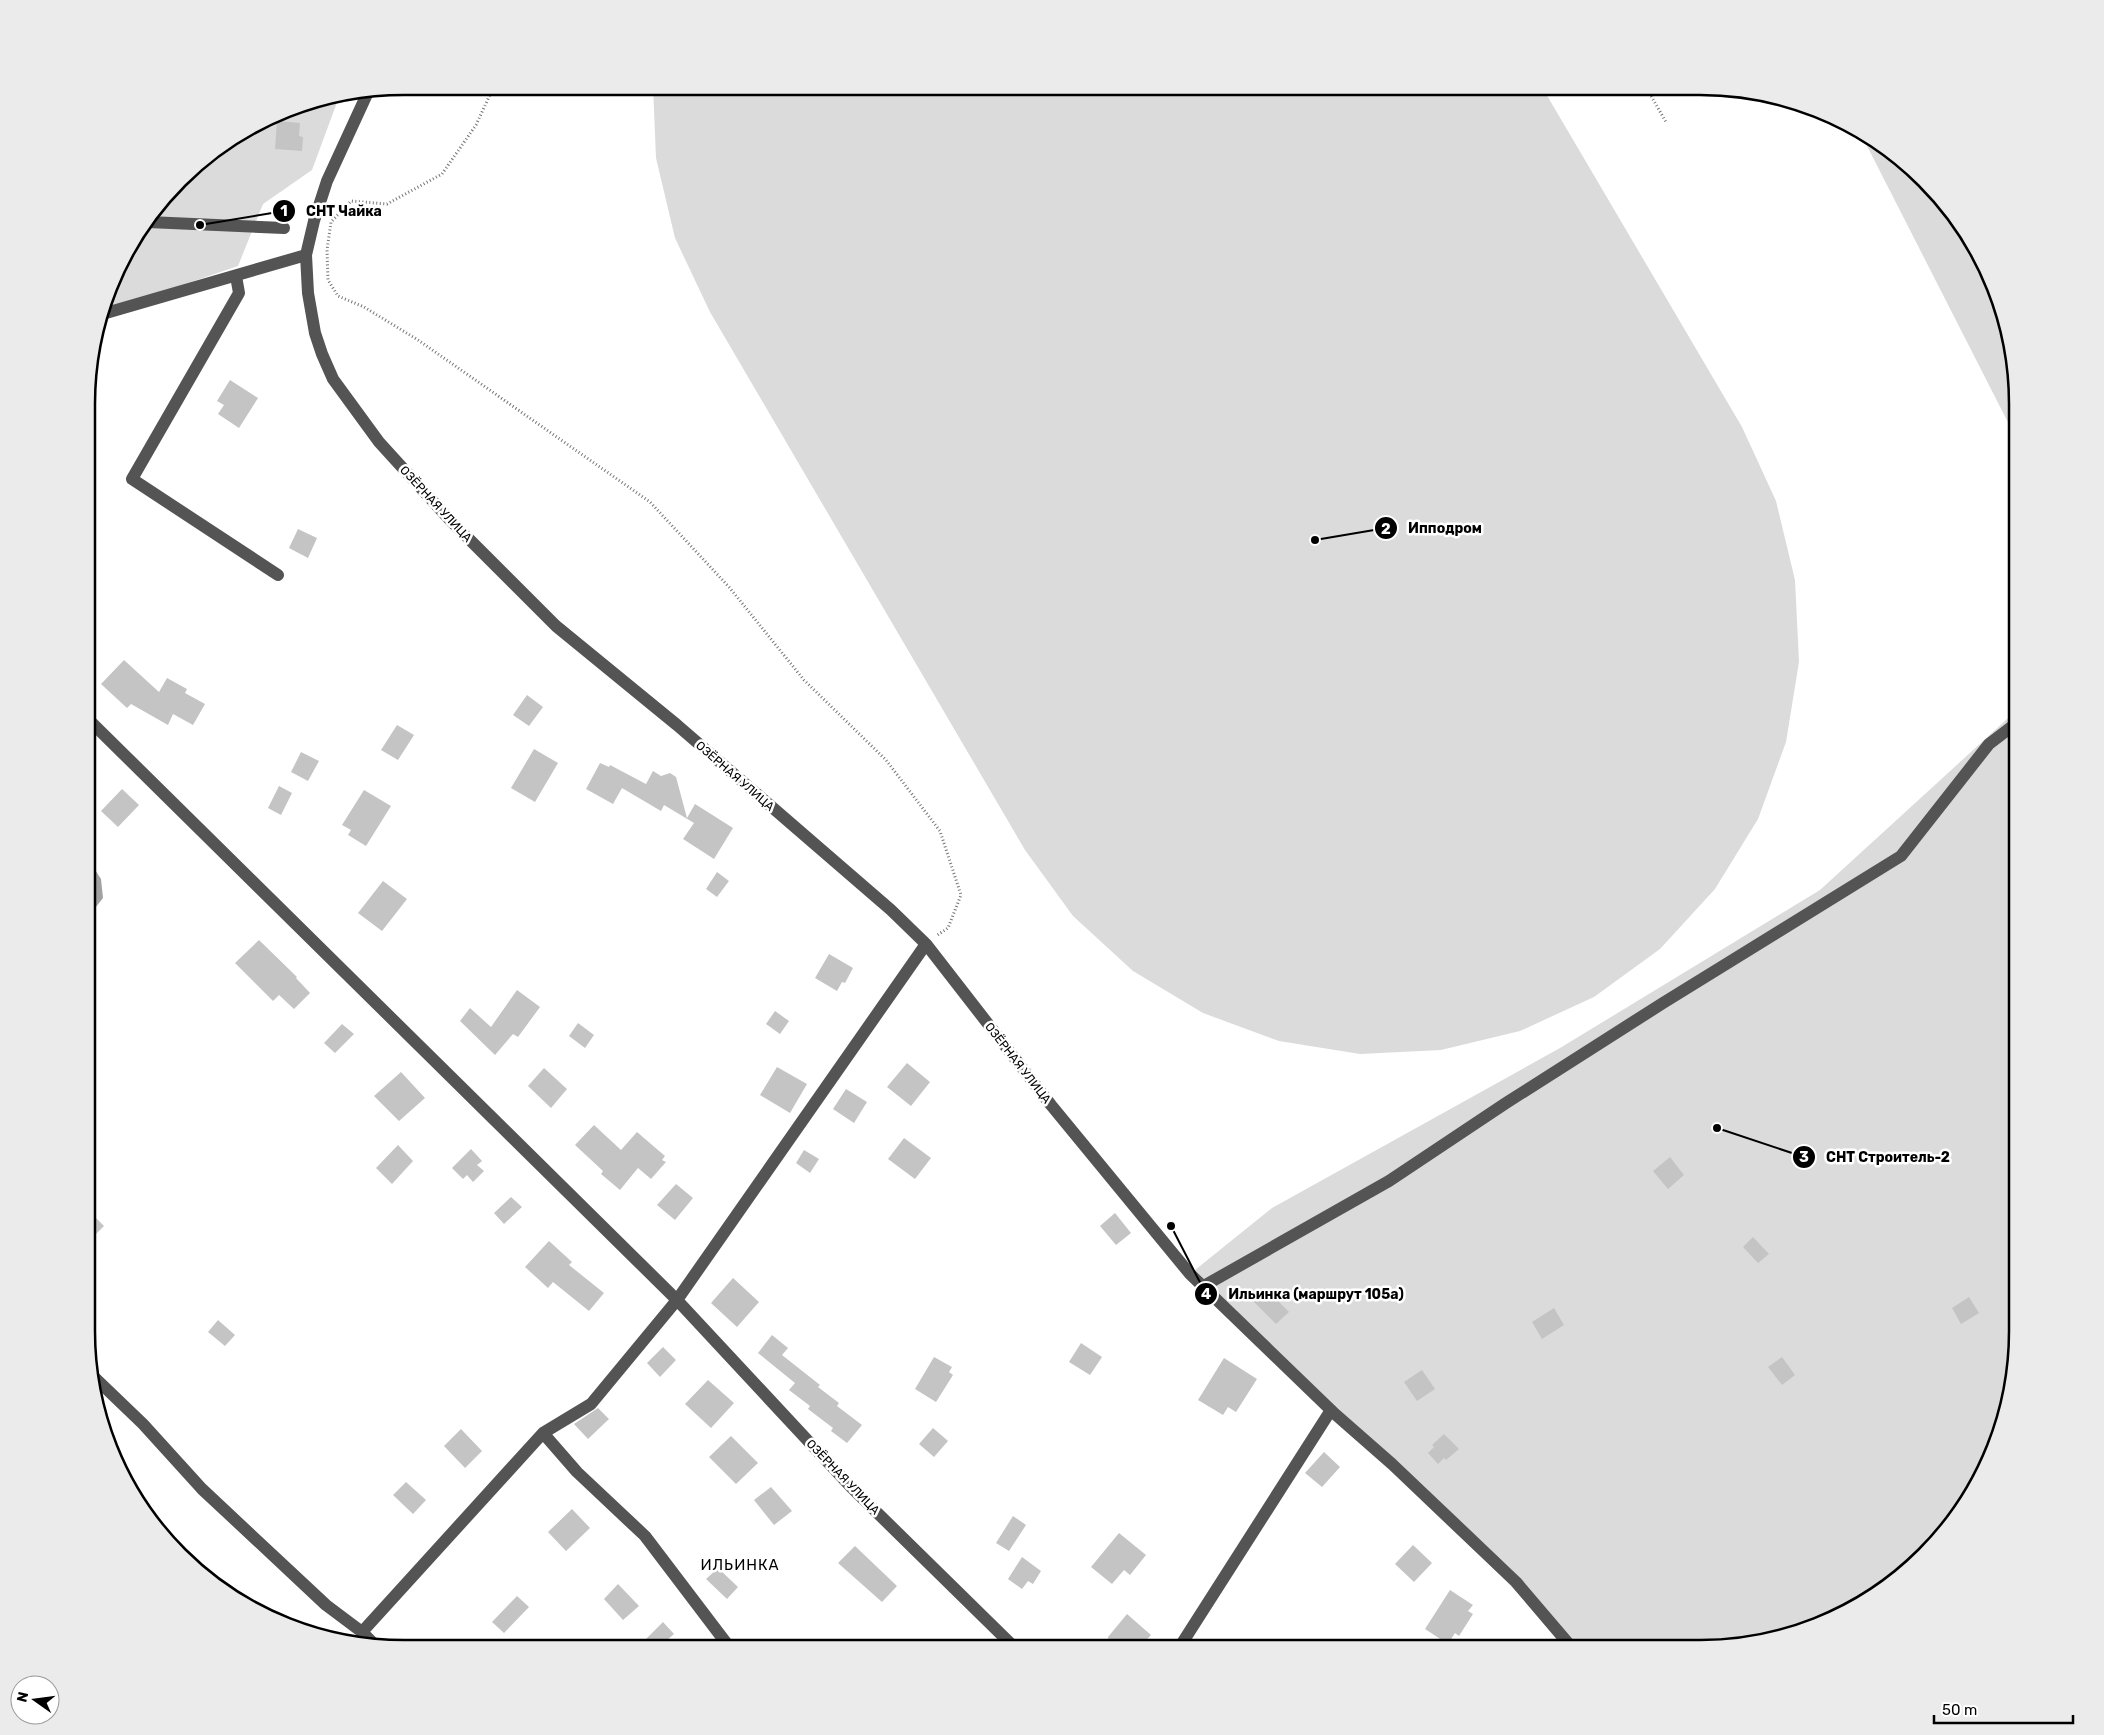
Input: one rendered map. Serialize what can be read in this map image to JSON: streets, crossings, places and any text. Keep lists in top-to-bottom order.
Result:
{
  "streets": {
    "street": ["ОЗЁРНАЯ УЛИЦА"]
  },
  "districts": ["ИЛЬИНКА"],
  "places": [
    "СНТ Чайка",
    "Ипподром",
    "СНТ Строитель-2",
    "Ильинка (маршрут 105а)"
  ],
  "scale_bar": "50 m",
  "north": "left"
}
